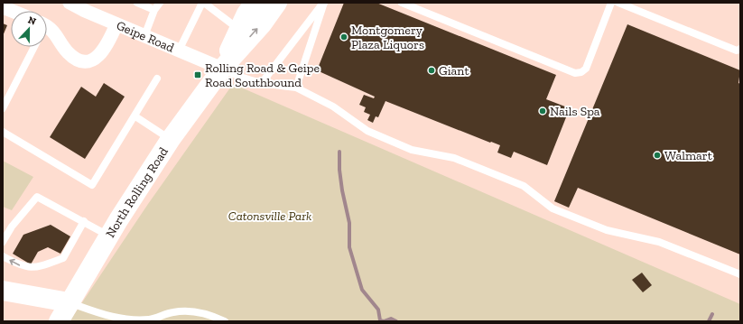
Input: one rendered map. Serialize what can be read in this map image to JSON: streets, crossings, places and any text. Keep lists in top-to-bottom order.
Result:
{
  "streets": {
    "main road": ["North Rolling Road"],
    "street": ["Geipe Road"]
  },
  "crossings": [
    ["Geipe Road", "North Rolling Road"]
  ],
  "parks": ["Catonsville Park"],
  "places": {
    "other": [
      "Montgomery Plaza Liquors",
      "Giant",
      "Nails Spa",
      "Walmart"
    ],
    "transit": ["Rolling Road & Geipe Road Southbound"]
  },
  "north": "top"
}
